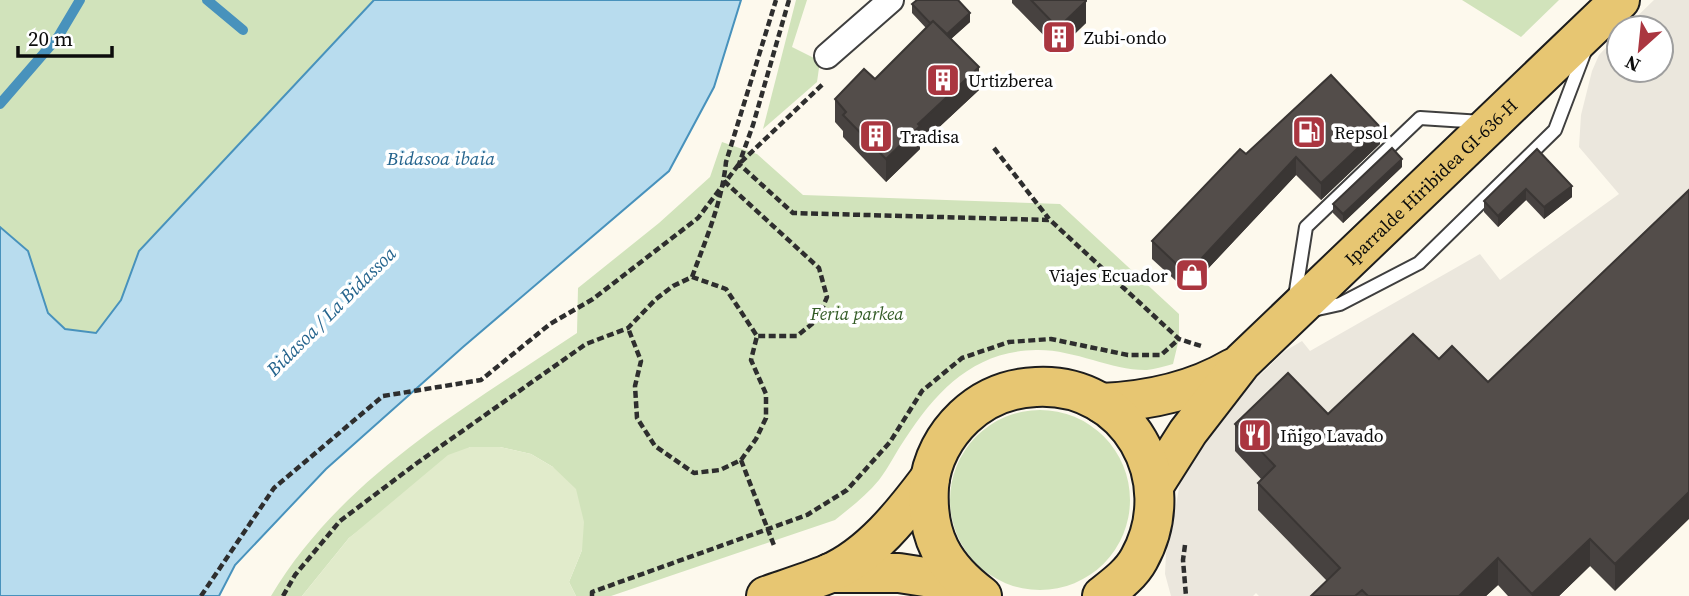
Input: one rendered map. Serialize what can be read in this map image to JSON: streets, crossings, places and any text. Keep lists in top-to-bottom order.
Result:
{
  "streets": {
    "main road": ["Iparralde Hiribidea GI-636-H"]
  },
  "water": ["Bidasoa ibaia", "Bidasoa / La Bidassoa"],
  "parks": ["Feria parkea"],
  "places": {
    "building": ["Zubi-ondo", "Urtizberea", "Tradisa"],
    "fuel station": ["Repsol"],
    "shop": ["Viajes Ecuador"],
    "restaurant": ["Iñigo Lavado"]
  },
  "scale_bar": "20 m",
  "north": "bottom left"
}
